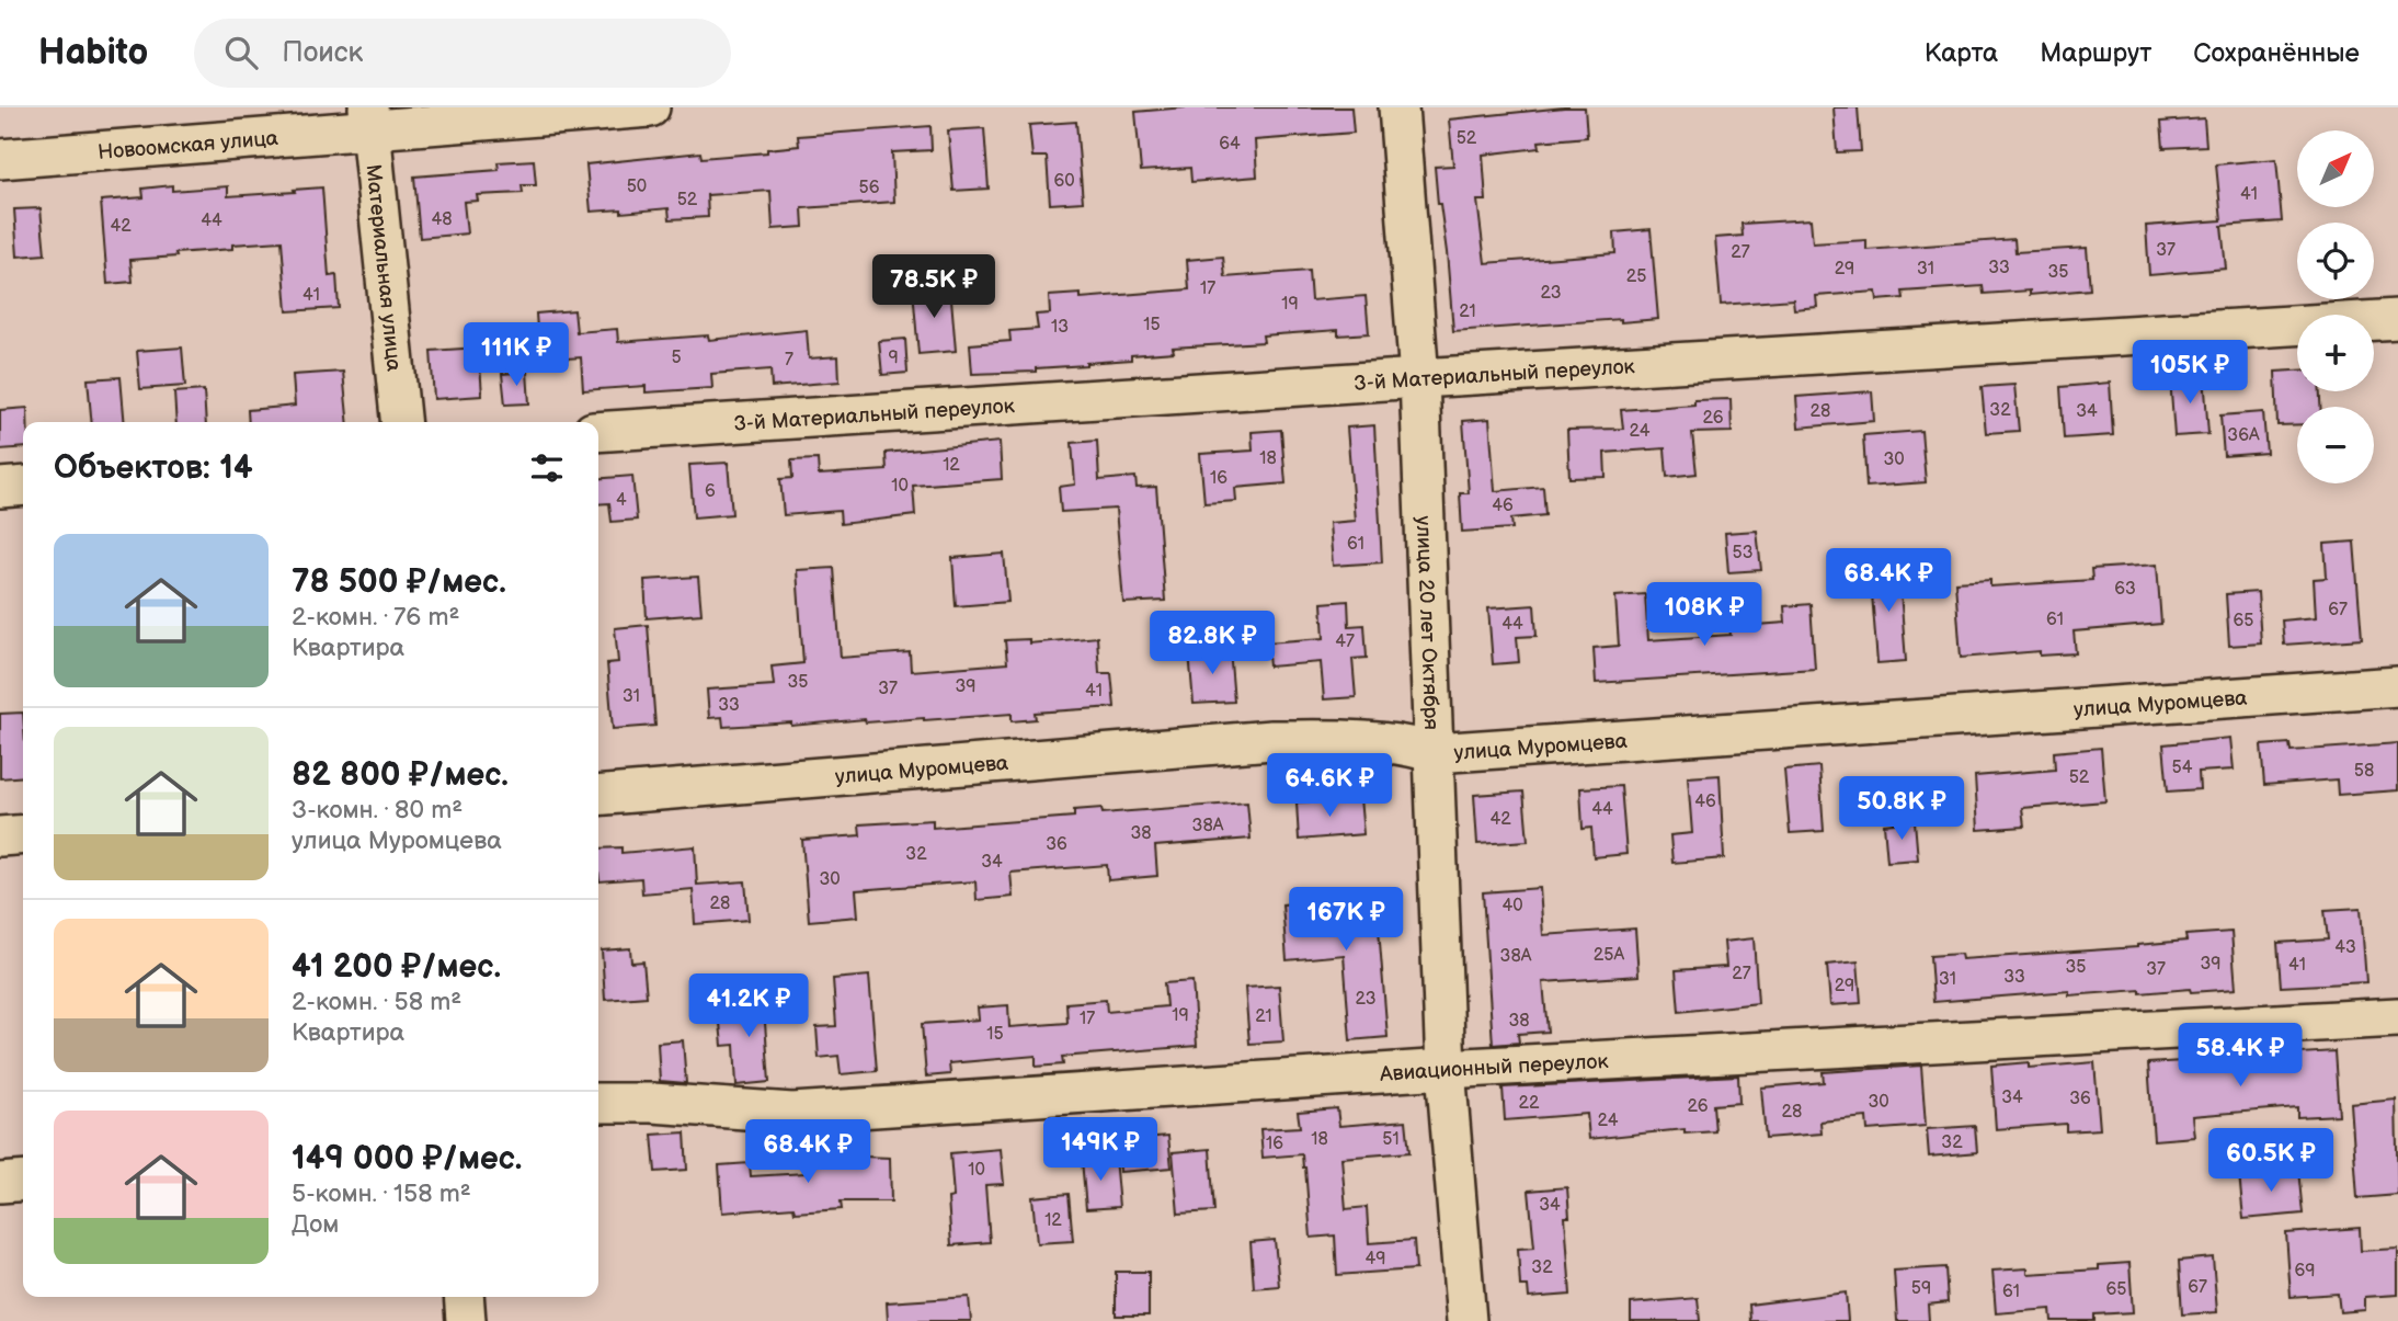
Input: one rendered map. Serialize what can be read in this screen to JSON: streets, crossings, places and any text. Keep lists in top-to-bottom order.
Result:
{
  "streets": {
    "street": [
      "Новоомская улица",
      "Материальная улица",
      "3-й Материальный переулок",
      "улица 20 лет Октября",
      "улица Муромцева",
      "Авиационный переулок"
    ]
  },
  "crossings": [
    ["Новоомская улица", "Материальная улица"],
    ["3-й Материальный переулок", "улица 20 лет Октября"],
    ["улица 20 лет Октября", "улица Муромцева"],
    ["улица 20 лет Октября", "Авиационный переулок"]
  ],
  "house_numbers": [
    "52",
    "64",
    "60",
    "50",
    "56",
    "41",
    "52",
    "48",
    "44",
    "42",
    "37",
    "27",
    "33",
    "29",
    "31",
    "35",
    "25",
    "17",
    "23",
    "41",
    "19",
    "21",
    "15",
    "13",
    "5",
    "9",
    "7",
    "32",
    "28",
    "34",
    "26",
    "24",
    "36А",
    "18",
    "30",
    "12",
    "16",
    "10",
    "6",
    "4",
    "46",
    "61",
    "53",
    "63",
    "67",
    "61",
    "65",
    "44",
    "47",
    "35",
    "39",
    "37",
    "41",
    "31",
    "33",
    "54",
    "58",
    "52",
    "46",
    "44",
    "42",
    "38А",
    "38",
    "36",
    "32",
    "34",
    "30",
    "28",
    "40",
    "43",
    "25А",
    "38А",
    "39",
    "41",
    "35",
    "37",
    "27",
    "33",
    "31",
    "29",
    "23",
    "19",
    "21",
    "17",
    "38",
    "15",
    "34",
    "36",
    "30",
    "22",
    "26",
    "28",
    "24",
    "18",
    "51",
    "32",
    "16",
    "10",
    "34",
    "12",
    "49",
    "32",
    "69",
    "67",
    "59",
    "65",
    "61"
  ],
  "north": "top right",
  "page": {
    "header": "Habito",
    "search": "Поиск",
    "nav": ["Карта", "Маршрут", "Сохранённые"],
    "map_buttons": ["+", "−"],
    "price": [
      "78.5K ₽",
      "111K ₽",
      "105K ₽",
      "68.4K ₽",
      "108K ₽",
      "82.8K ₽",
      "64.6K ₽",
      "50.8K ₽",
      "167K ₽",
      "41.2K ₽",
      "58.4K ₽",
      "149K ₽",
      "68.4K ₽",
      "60.5K ₽"
    ],
    "heading": "Объектов: 14",
    "list": [
      {
        "name": "78 500 ₽/мес.",
        "note": "2-комн. · 76 m² · Квартира"
      },
      {
        "name": "82 800 ₽/мес.",
        "note": "3-комн. · 80 m² · улица Муромцева"
      },
      {
        "name": "41 200 ₽/мес.",
        "note": "2-комн. · 58 m² · Квартира"
      },
      {
        "name": "149 000 ₽/мес.",
        "note": "5-комн. · 158 m² · Дом"
      }
    ]
  }
}
